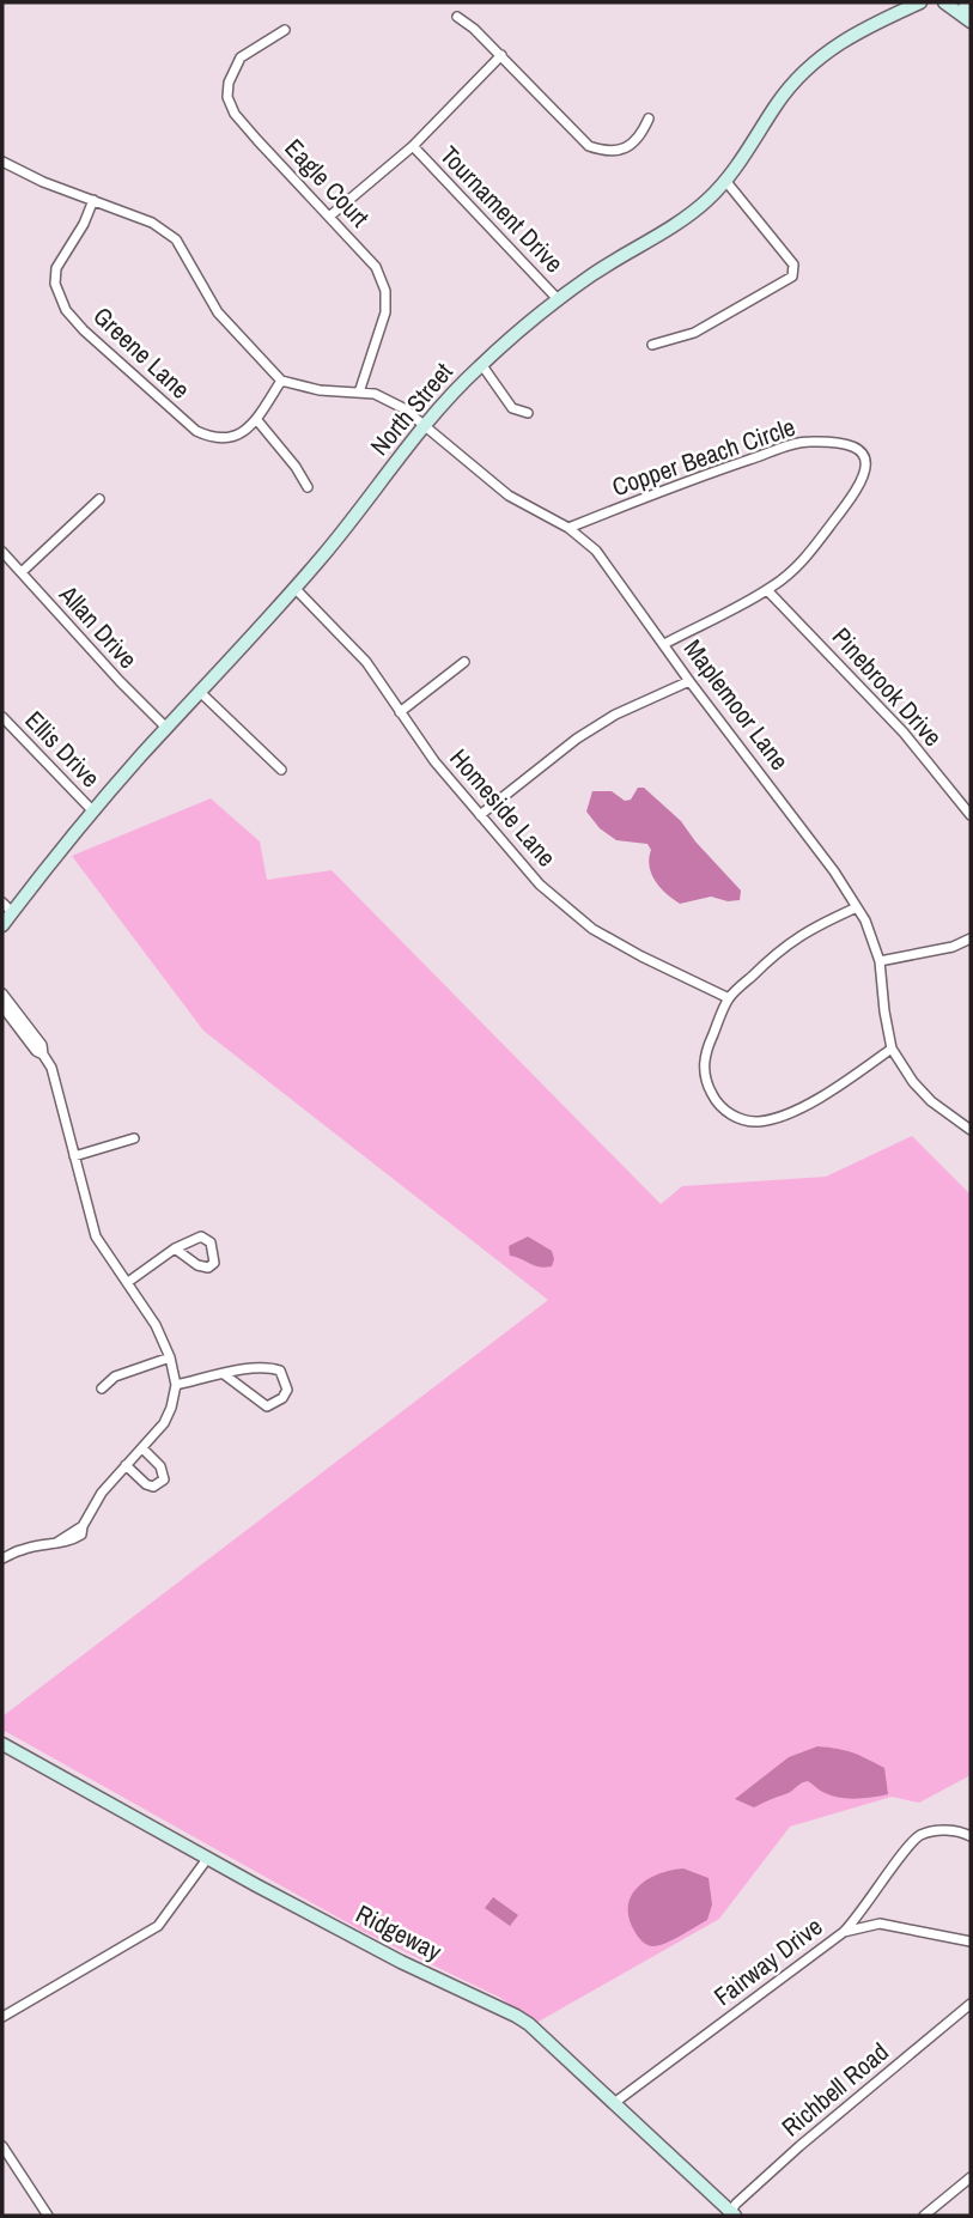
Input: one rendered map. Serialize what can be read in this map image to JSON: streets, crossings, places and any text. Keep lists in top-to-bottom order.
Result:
{
  "streets": {
    "main road": ["North Street", "Ridgeway"],
    "street": [
      "Eagle Court",
      "Tournament Drive",
      "Greene Lane",
      "Copper Beach Circle",
      "Allan Drive",
      "Pinebrook Drive",
      "Maplemoor Lane",
      "Ellis Drive",
      "Homeside Lane",
      "Fairway Drive",
      "Richbell Road"
    ]
  },
  "crossings": [
    ["Eagle Court", "Maplemoor Lane"],
    ["Tournament Drive", "North Street"],
    ["Greene Lane", "Maplemoor Lane"],
    ["North Street", "Allan Drive"],
    ["North Street", "Maplemoor Lane"],
    ["North Street", "Ellis Drive"],
    ["North Street", "Homeside Lane"],
    ["Copper Beach Circle", "Pinebrook Drive"],
    ["Copper Beach Circle", "Maplemoor Lane"],
    ["Ridgeway", "Fairway Drive"],
    ["Ridgeway", "Richbell Road"]
  ]
}
